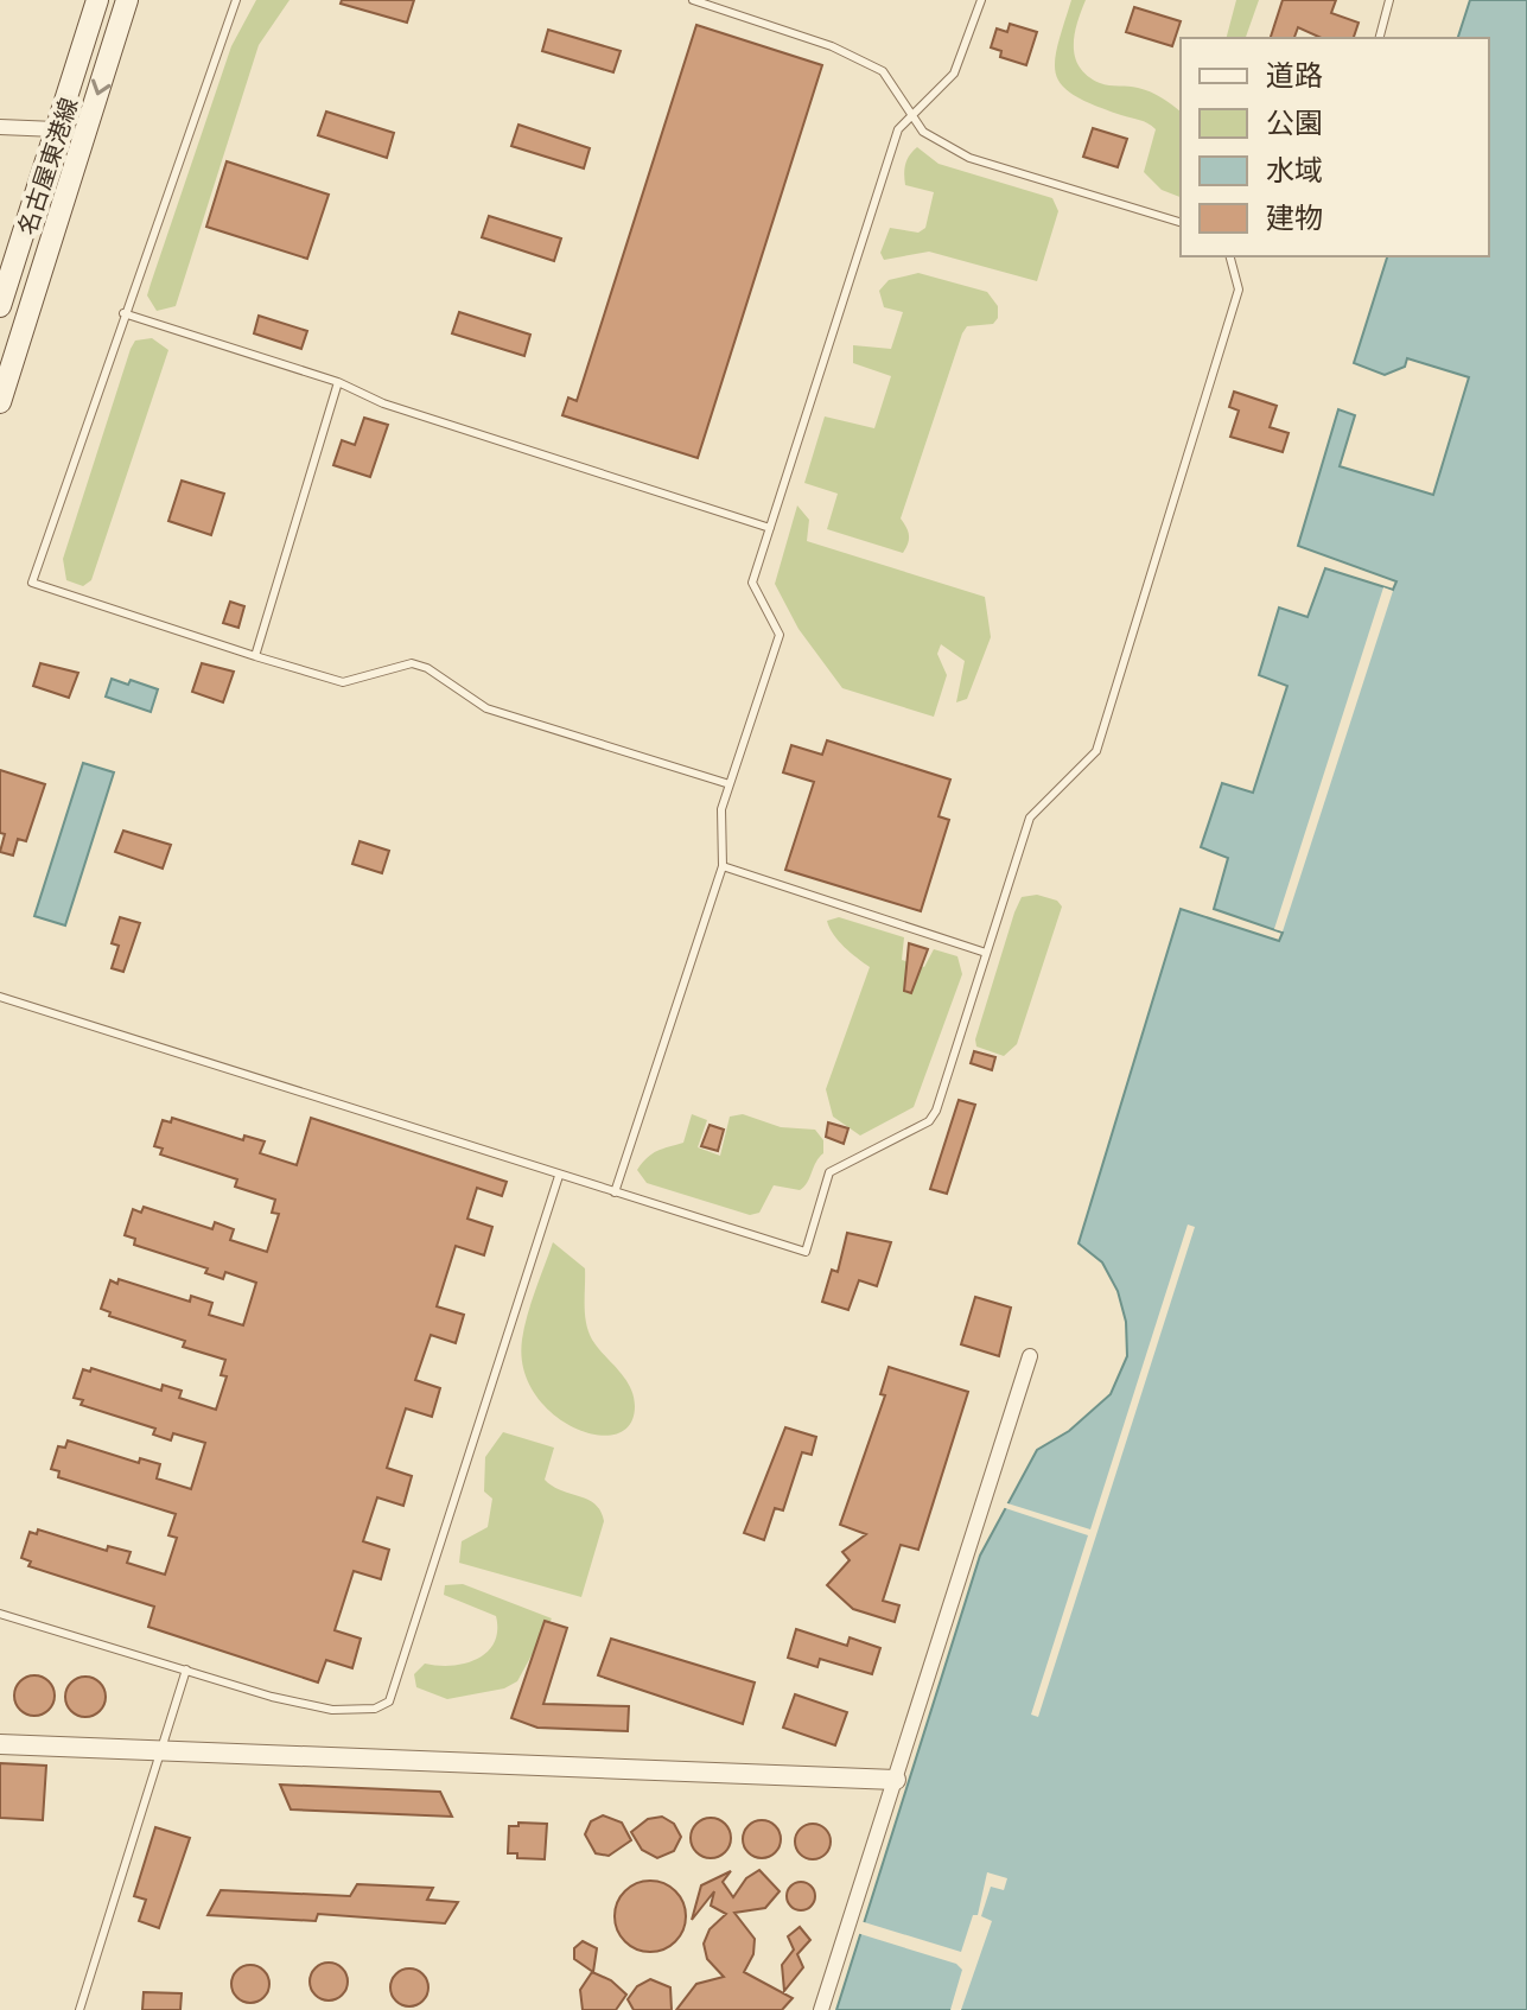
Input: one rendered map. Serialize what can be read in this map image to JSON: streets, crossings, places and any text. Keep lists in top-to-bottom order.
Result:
{
  "streets": {
    "main road": ["名古屋東港線"]
  },
  "legend": [
    "道路",
    "公園",
    "水域",
    "建物"
  ]
}
